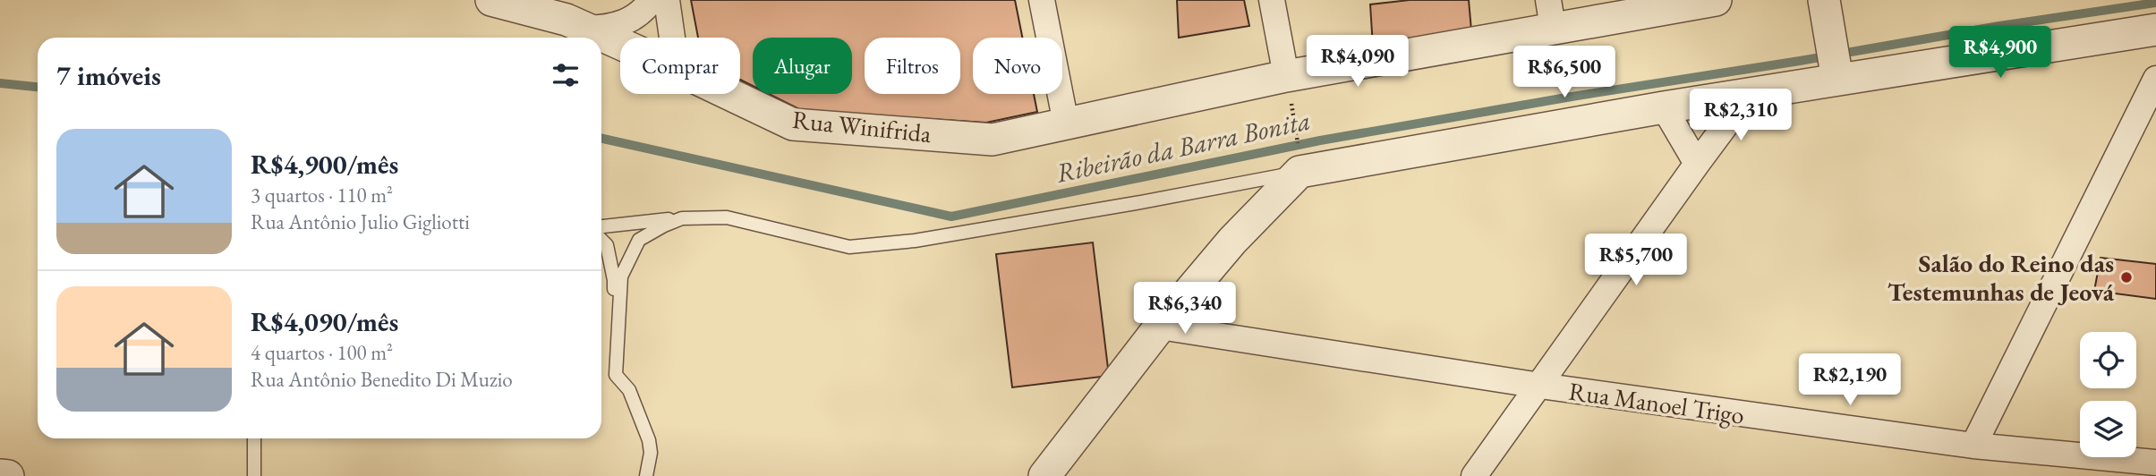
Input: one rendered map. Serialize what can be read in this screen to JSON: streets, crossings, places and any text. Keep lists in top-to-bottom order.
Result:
{
  "streets": {
    "street": ["Rua Winifrida", "Rua Manoel Trigo"]
  },
  "water": ["Ribeirão da Barra Bonita"],
  "places": ["Salão do Reino das Testemunhas de Jeová"],
  "page": {
    "price": [
      "R$4,900",
      "R$4,090",
      "R$6,500",
      "R$2,310",
      "R$5,700",
      "R$6,340",
      "R$2,190"
    ],
    "chip": [
      "Comprar",
      "Alugar",
      "Filtros",
      "Novo"
    ],
    "heading": "7 imóveis",
    "list": [
      {
        "name": "R$4,900/mês",
        "note": "3 quartos · 110 m² · Rua Antônio Julio Gigliotti"
      },
      {
        "name": "R$4,090/mês",
        "note": "4 quartos · 100 m² · Rua Antônio Benedito Di Muzio"
      }
    ]
  }
}
